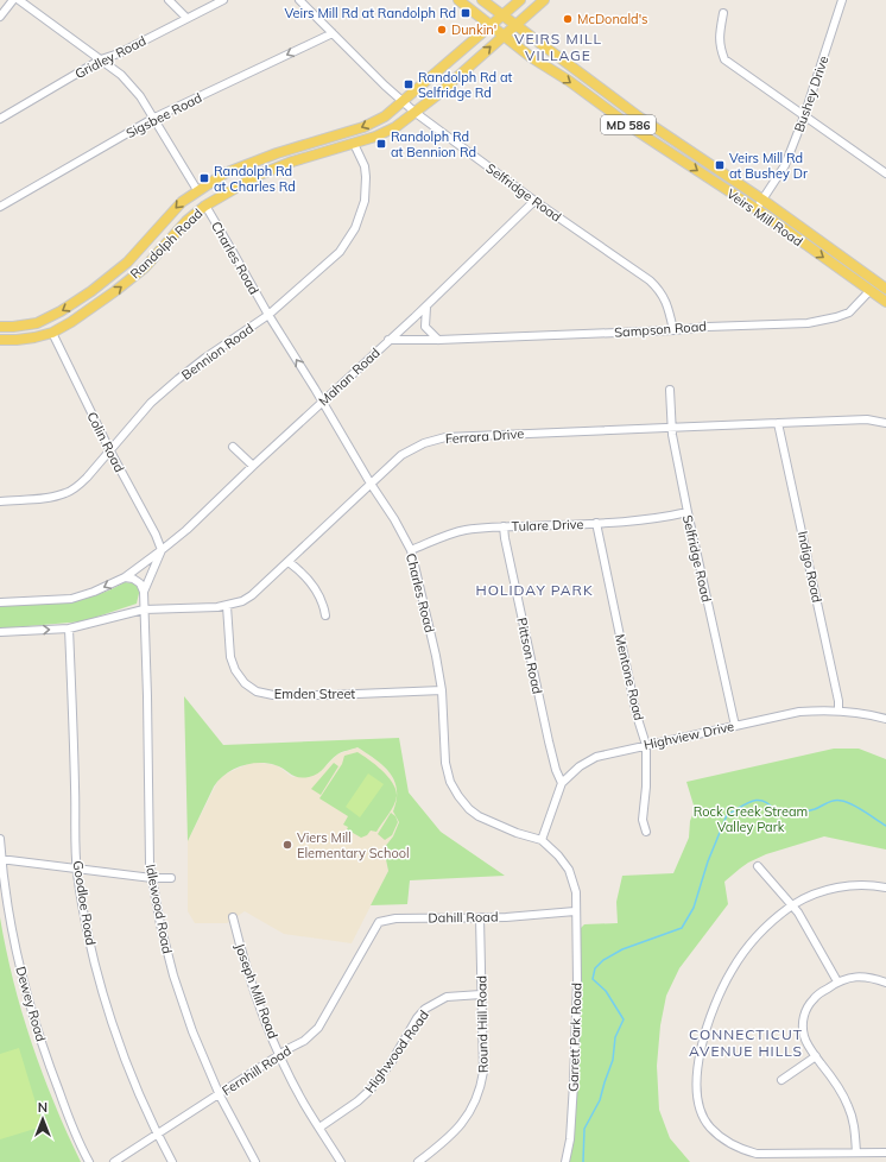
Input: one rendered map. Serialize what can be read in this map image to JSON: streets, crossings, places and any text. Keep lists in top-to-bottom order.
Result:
{
  "streets": {
    "main road": ["MD 586", "Veirs Mill Road", "Randolph Road"],
    "street": [
      "Gridley Road",
      "Bushey Drive",
      "Sigsbee Road",
      "Selfridge Road",
      "Charles Road",
      "Sampson Road",
      "Bennion Road",
      "Mahan Road",
      "Ferrara Drive",
      "Colin Road",
      "Tulare Drive",
      "Indigo Road",
      "Pittson Road",
      "Mentone Road",
      "Emden Street",
      "Highview Drive",
      "Goodloe Road",
      "Idlewood Road",
      "Dahill Road",
      "Joseph Mill Road",
      "Dewey Road",
      "Round Hill Road",
      "Garrett Park Road",
      "Highwood Road",
      "Fernhill Road"
    ]
  },
  "crossings": [
    ["Bushey Drive", "Veirs Mill Road"],
    ["Sigsbee Road", "Selfridge Road"],
    ["Selfridge Road", "Randolph Road"],
    ["Selfridge Road", "Sampson Road"],
    ["Selfridge Road", "Mahan Road"],
    ["Selfridge Road", "Ferrara Drive"],
    ["Selfridge Road", "Tulare Drive"],
    ["Selfridge Road", "Highview Drive"],
    ["Veirs Mill Road", "Randolph Road"],
    ["Veirs Mill Road", "Sampson Road"],
    ["Randolph Road", "Charles Road"],
    ["Randolph Road", "Bennion Road"],
    ["Randolph Road", "Colin Road"],
    ["Charles Road", "Bennion Road"],
    ["Charles Road", "Mahan Road"],
    ["Charles Road", "Ferrara Drive"],
    ["Charles Road", "Tulare Drive"],
    ["Charles Road", "Emden Street"],
    ["Charles Road", "Highview Drive"],
    ["Charles Road", "Dahill Road"],
    ["Charles Road", "Garrett Park Road"],
    ["Sampson Road", "Mahan Road"],
    ["Bennion Road", "Colin Road"],
    ["Mahan Road", "Ferrara Drive"],
    ["Mahan Road", "Colin Road"],
    ["Mahan Road", "Idlewood Road"],
    ["Ferrara Drive", "Indigo Road"],
    ["Ferrara Drive", "Emden Street"],
    ["Ferrara Drive", "Idlewood Road"],
    ["Tulare Drive", "Pittson Road"],
    ["Tulare Drive", "Mentone Road"],
    ["Indigo Road", "Highview Drive"],
    ["Pittson Road", "Highview Drive"],
    ["Mentone Road", "Highview Drive"],
    ["Goodloe Road", "Fernhill Road"],
    ["Idlewood Road", "Fernhill Road"],
    ["Dahill Road", "Round Hill Road"],
    ["Dahill Road", "Garrett Park Road"],
    ["Dahill Road", "Fernhill Road"],
    ["Joseph Mill Road", "Highwood Road"],
    ["Joseph Mill Road", "Fernhill Road"],
    ["Round Hill Road", "Highwood Road"]
  ],
  "one_way": ["Sigsbee Road"],
  "districts": ["VEIRS MILL VILLAGE", "HOLIDAY PARK", "CONNECTICUT AVENUE HILLS"],
  "parks": ["Rock Creek Stream Valley Park"],
  "places": {
    "transit": [
      "Veirs Mill Rd at Randolph Rd",
      "Randolph Rd at Selfridge Rd",
      "Randolph Rd at Bennion Rd",
      "Veirs Mill Rd at Bushey Dr",
      "Randolph Rd at Charles Rd"
    ],
    "other": ["McDonald's", "Dunkin'", "Viers Mill Elementary School"]
  },
  "north": "top"
}
